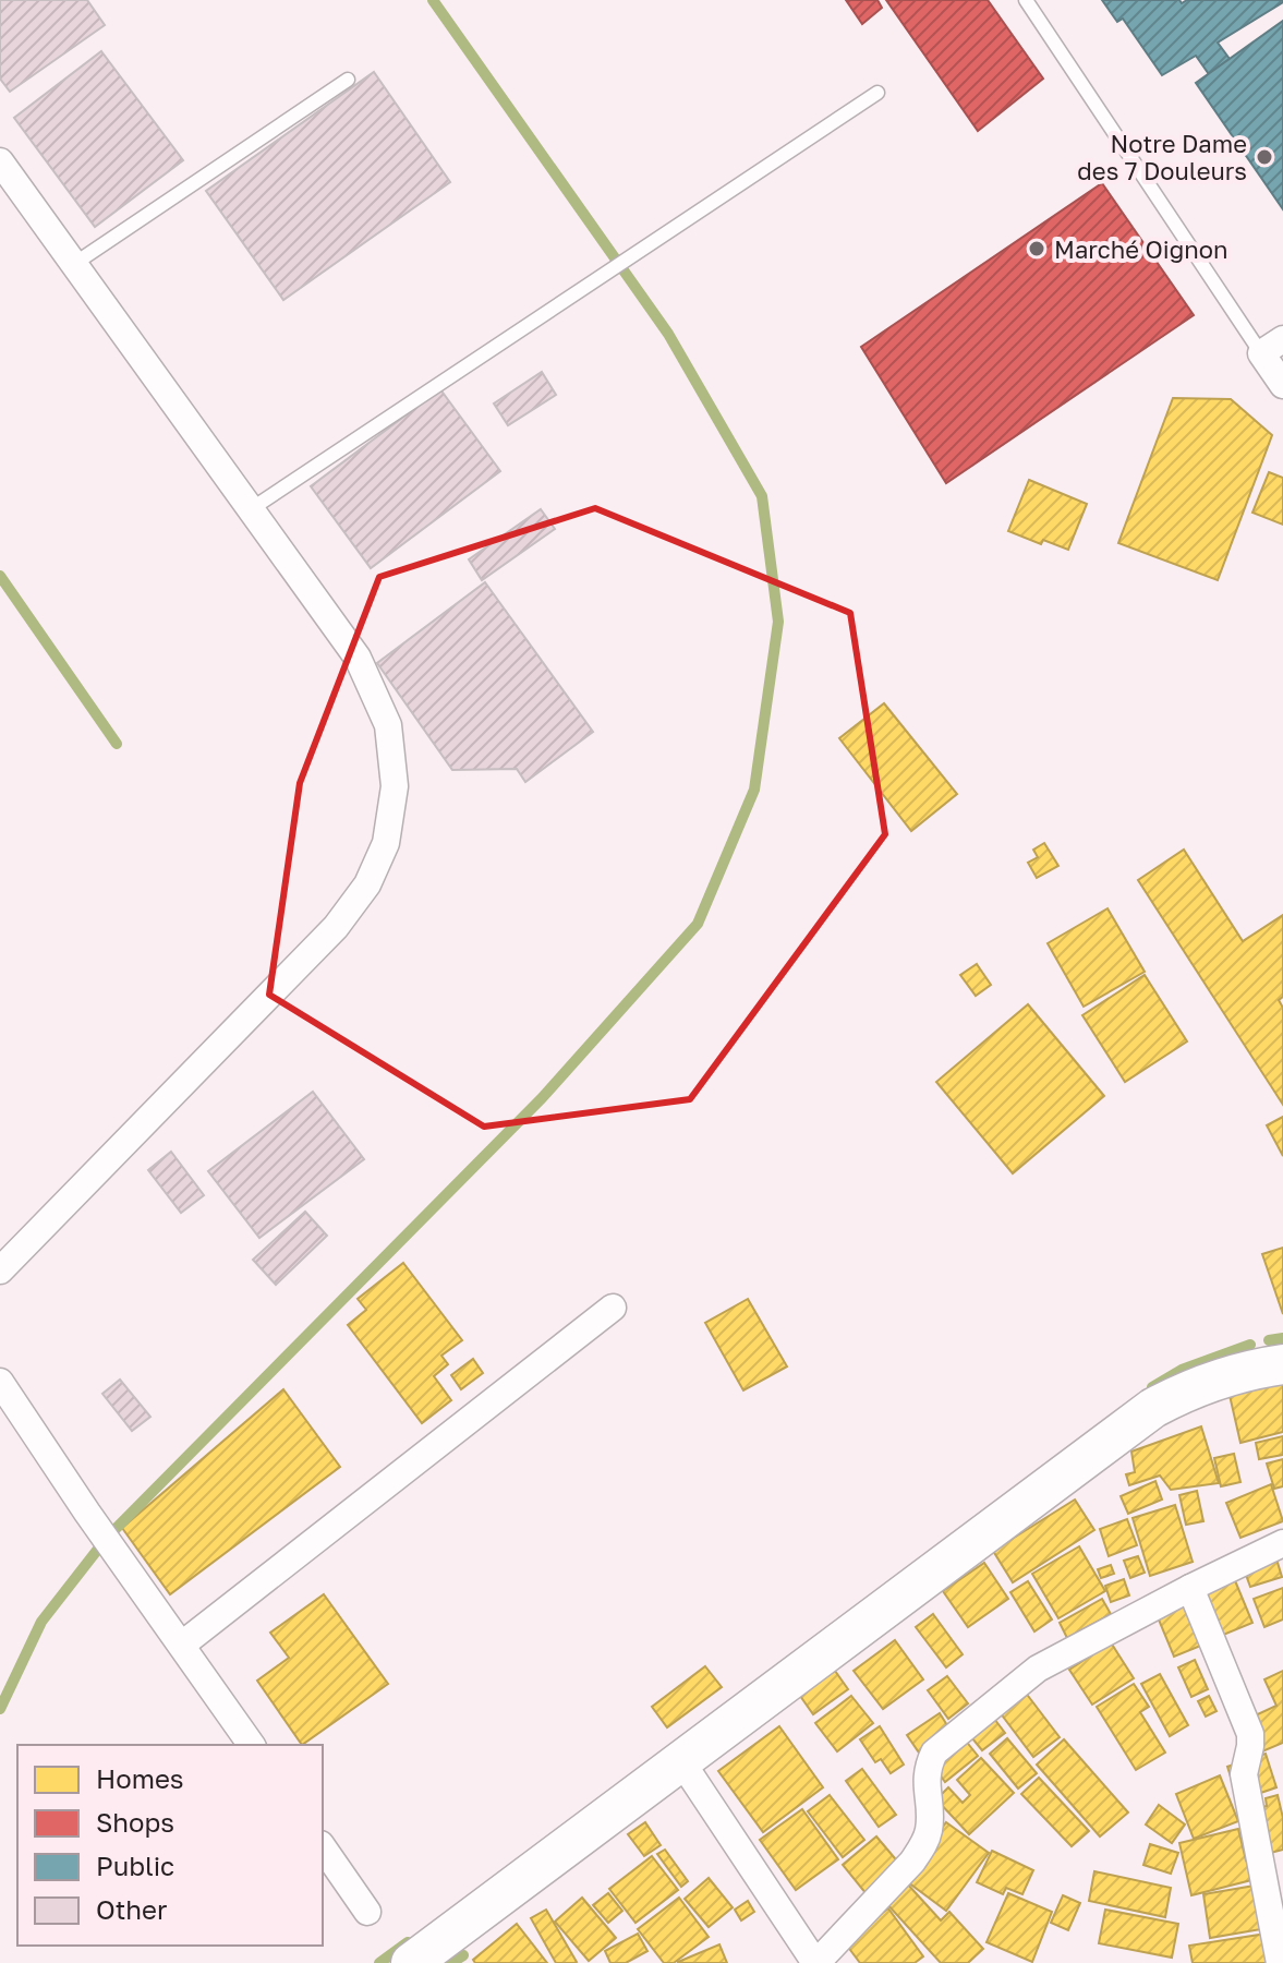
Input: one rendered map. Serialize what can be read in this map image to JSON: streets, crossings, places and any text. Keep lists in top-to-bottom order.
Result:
{
  "places": ["Notre Dame des 7 Douleurs", "Marché Oignon"],
  "legend": [
    "Homes",
    "Shops",
    "Public",
    "Other"
  ]
}
